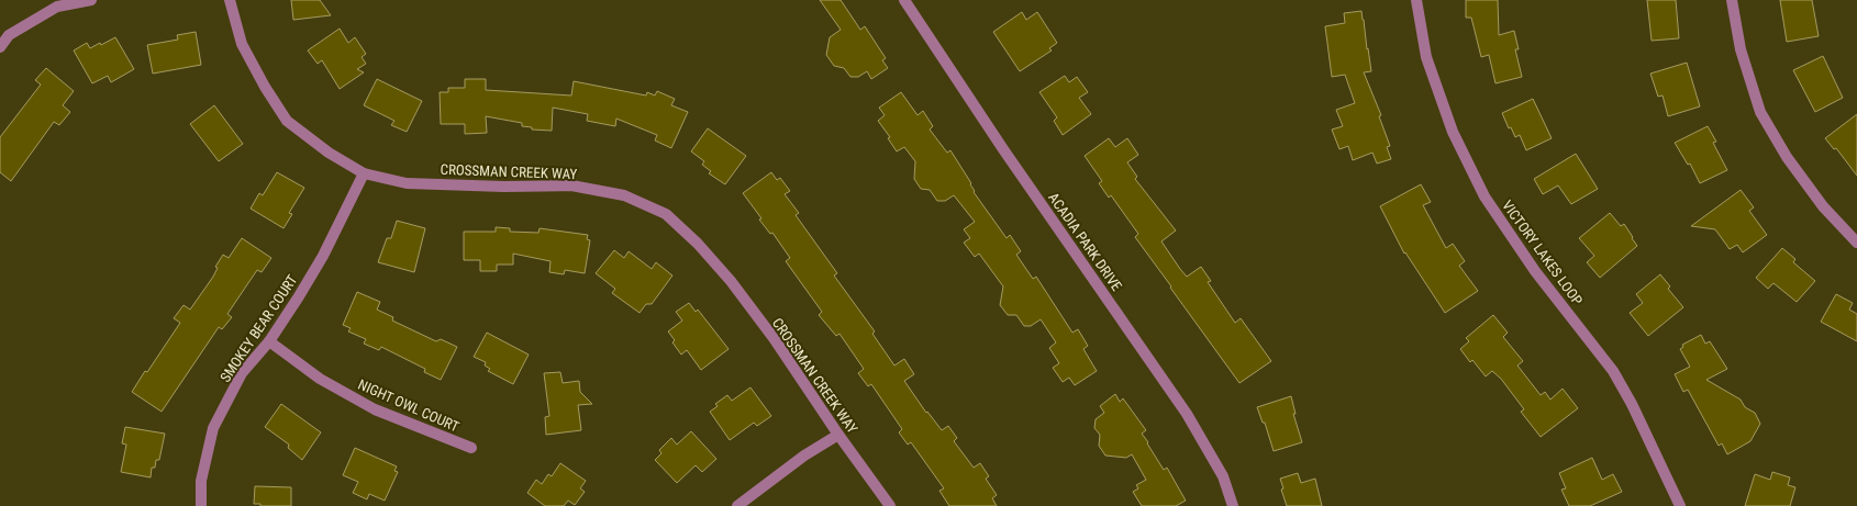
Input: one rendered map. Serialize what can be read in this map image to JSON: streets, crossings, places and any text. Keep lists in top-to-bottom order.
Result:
{
  "streets": {
    "street": [
      "CROSSMAN CREEK WAY",
      "ACADIA PARK DRIVE",
      "VICTORY LAKES LOOP",
      "SMOKEY BEAR COURT",
      "NIGHT OWL COURT"
    ]
  },
  "crossings": [
    ["CROSSMAN CREEK WAY", "SMOKEY BEAR COURT"],
    ["SMOKEY BEAR COURT", "NIGHT OWL COURT"]
  ]
}
